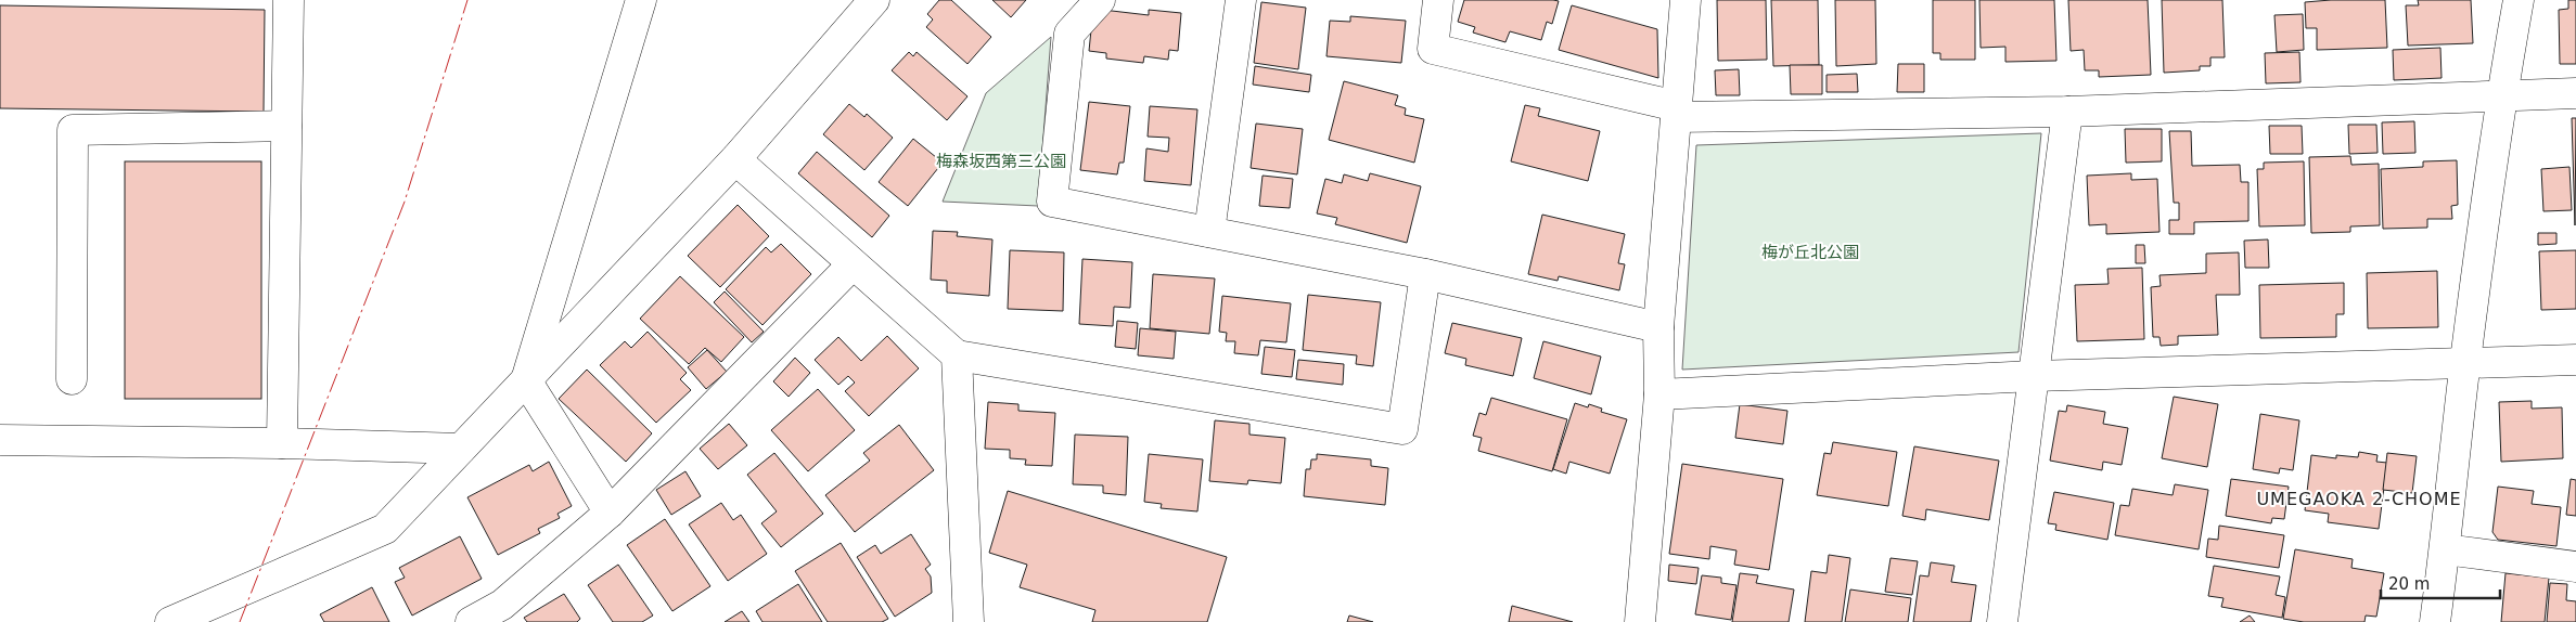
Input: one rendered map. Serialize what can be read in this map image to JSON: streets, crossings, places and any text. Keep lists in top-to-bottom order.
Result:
{
  "districts": ["UMEGAOKA 2-CHOME"],
  "parks": ["梅森坂西第三公園", "梅が丘北公園"],
  "scale_bar": "20 m"
}
